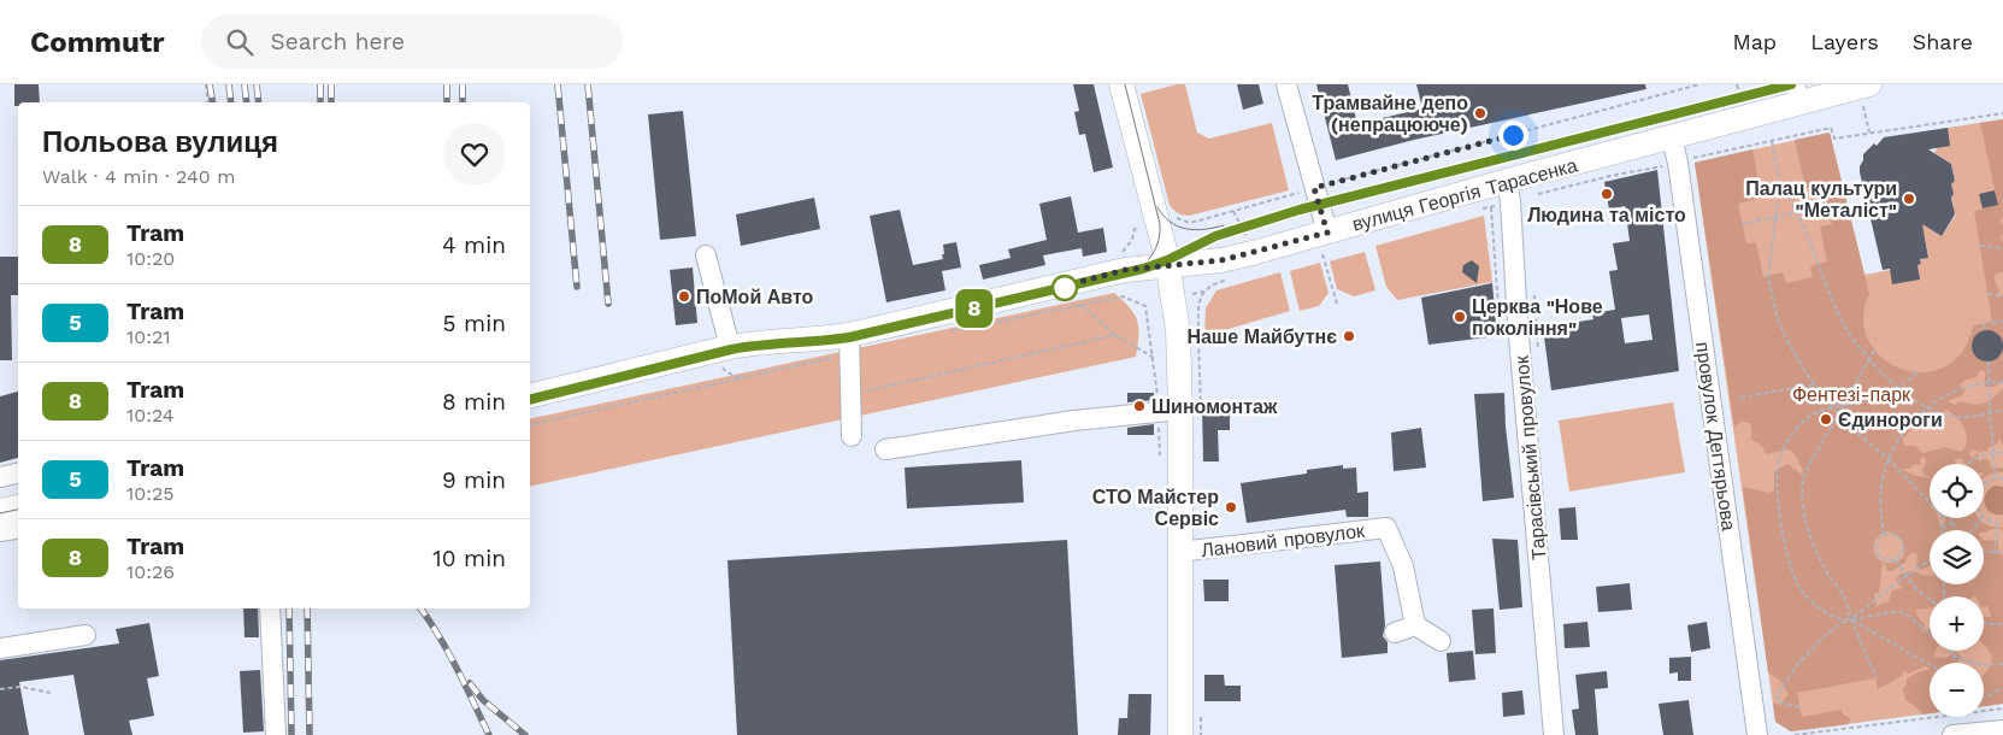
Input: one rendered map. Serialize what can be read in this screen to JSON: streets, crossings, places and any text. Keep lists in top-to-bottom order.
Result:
{
  "streets": {
    "main road": ["вулиця Георгія Тарасенка"],
    "street": ["провулок Дегтярьова", "Тарасівський провулок", "Лановий провулок"]
  },
  "crossings": [
    ["вулиця Георгія Тарасенка", "провулок Дегтярьова"],
    ["вулиця Георгія Тарасенка", "Тарасівський провулок"]
  ],
  "parks": ["Фентезі-парк"],
  "places": [
    "Трамвайне депо (непрацююче)",
    "Людина та місто",
    "Палац культури \"Металіст\"",
    "ПоМой Авто",
    "Церква \"Нове покоління\"",
    "Наше Майбутнє",
    "Шиномонтаж",
    "Єдинороги",
    "СТО Майстер Сервіс"
  ],
  "lines": ["tram line 8"],
  "page": {
    "header": "Commutr",
    "search": "Search here",
    "nav": ["Map", "Layers", "Share"],
    "on_map": "8",
    "heading": ["Польова вулиця", "Walk · 4 min · 240 m"],
    "list": [
      {
        "mark": "8",
        "name": "Tram",
        "note": "10:20",
        "value": "4 min"
      },
      {
        "mark": "5",
        "name": "Tram",
        "note": "10:21",
        "value": "5 min"
      },
      {
        "mark": "8",
        "name": "Tram",
        "note": "10:24",
        "value": "8 min"
      },
      {
        "mark": "5",
        "name": "Tram",
        "note": "10:25",
        "value": "9 min"
      },
      {
        "mark": "8",
        "name": "Tram",
        "note": "10:26",
        "value": "10 min"
      }
    ],
    "map_buttons": ["+", "−"]
  }
}
